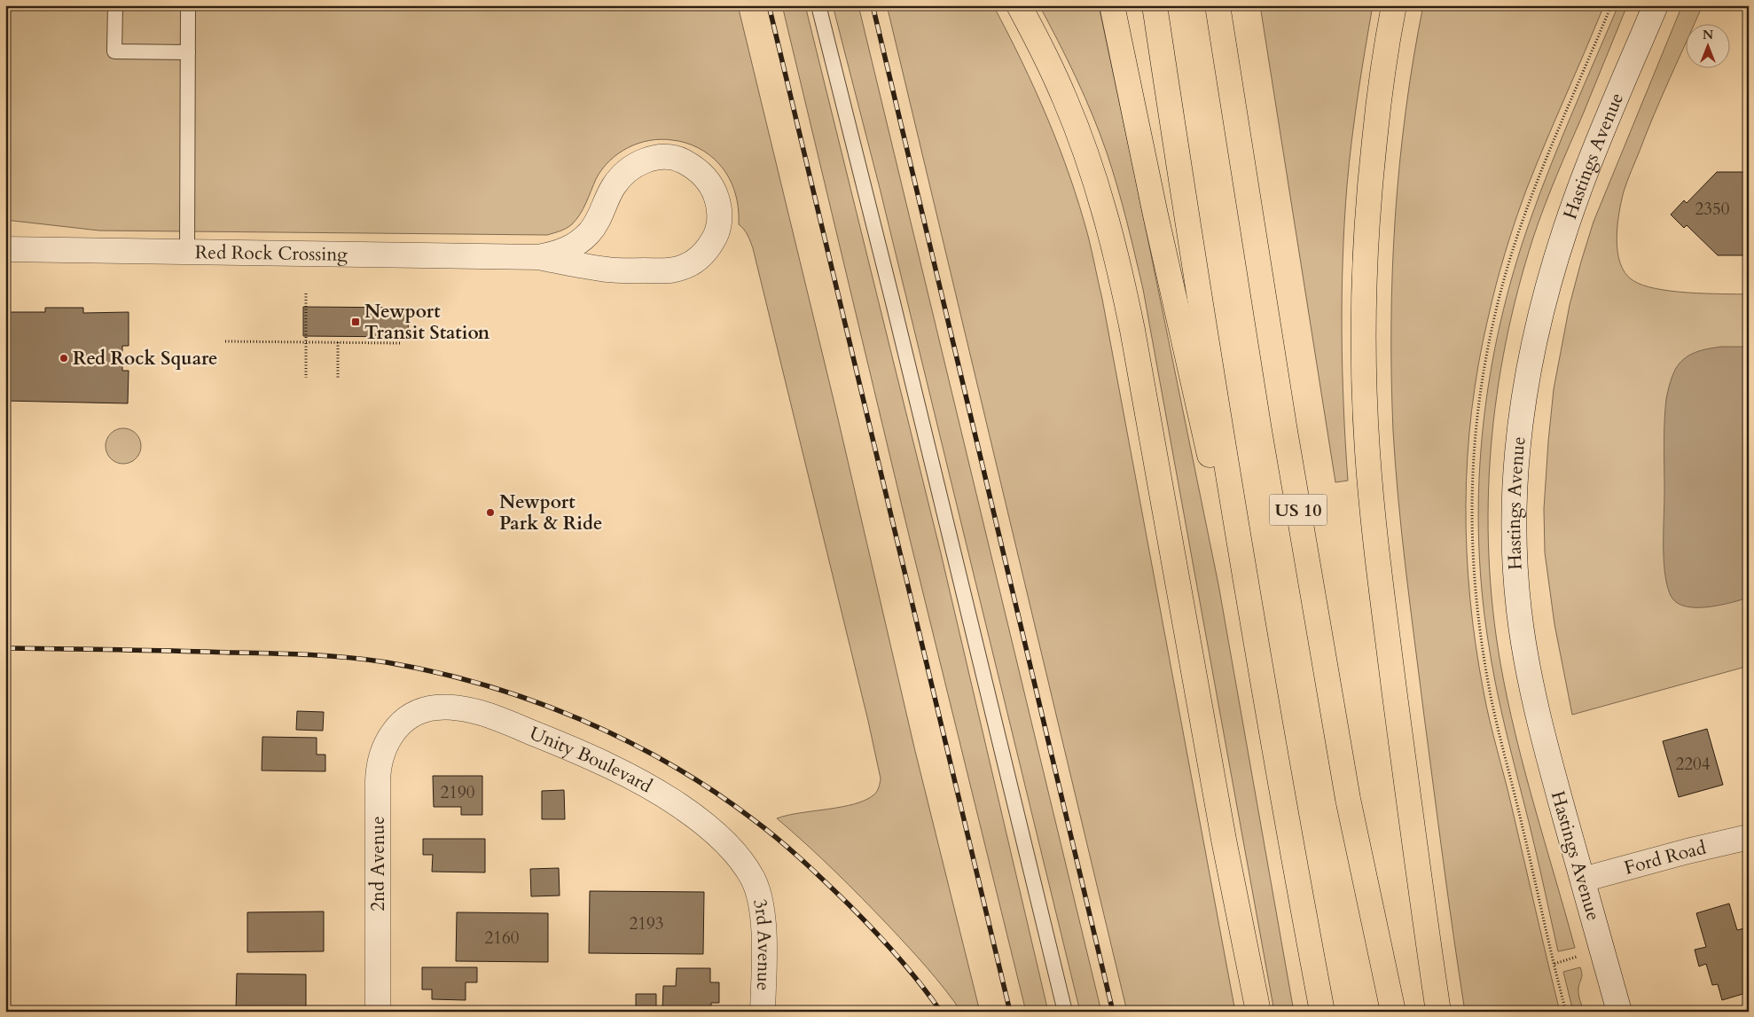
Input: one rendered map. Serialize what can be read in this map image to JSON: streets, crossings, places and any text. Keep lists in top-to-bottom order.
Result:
{
  "streets": {
    "highway": ["US 10"],
    "street": [
      "Hastings Avenue",
      "Red Rock Crossing",
      "Unity Boulevard",
      "Ford Road",
      "2nd Avenue",
      "3rd Avenue"
    ]
  },
  "crossings": [
    ["Hastings Avenue", "Ford Road"],
    ["Unity Boulevard", "2nd Avenue"],
    ["Unity Boulevard", "3rd Avenue"]
  ],
  "places": {
    "transit": ["Newport Transit Station"],
    "other": ["Red Rock Square", "Newport Park & Ride"]
  },
  "house_numbers": [
    "2350",
    "2204",
    "2190",
    "2193",
    "2160"
  ],
  "north": "top"
}
